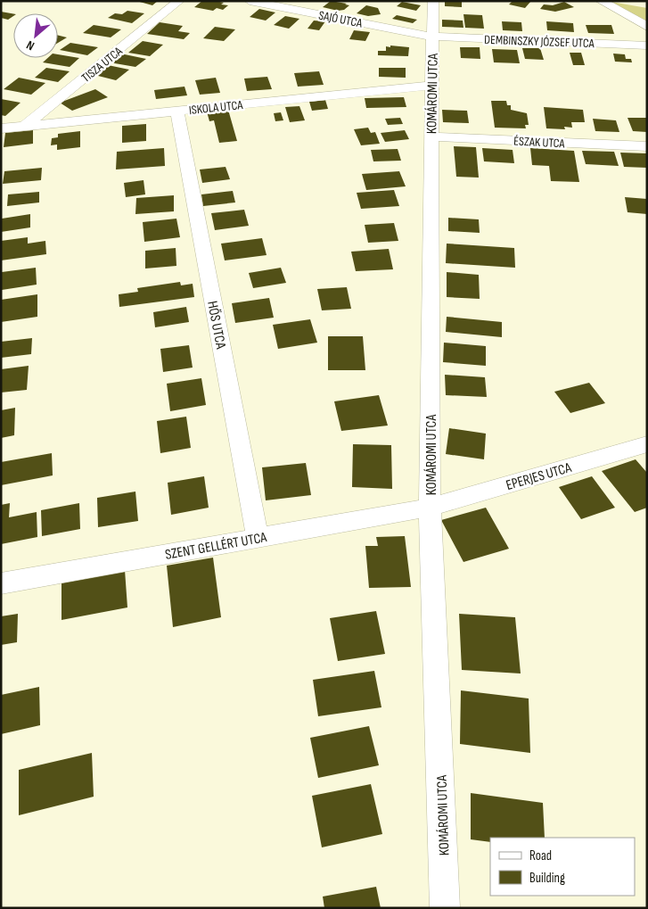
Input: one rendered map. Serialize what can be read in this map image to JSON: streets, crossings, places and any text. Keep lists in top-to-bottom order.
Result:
{
  "streets": {
    "street": [
      "SAJÓ UTCA",
      "DEMBINSZKY JÓZSEF UTCA",
      "TISZA UTCA",
      "KOMÁROMI UTCA",
      "ISKOLA UTCA",
      "ÉSZAK UTCA",
      "HŐS UTCA",
      "EPERJES UTCA",
      "SZENT GELLÉRT UTCA"
    ]
  },
  "crossings": [
    ["SAJÓ UTCA", "DEMBINSZKY JÓZSEF UTCA"],
    ["SAJÓ UTCA", "KOMÁROMI UTCA"],
    ["DEMBINSZKY JÓZSEF UTCA", "KOMÁROMI UTCA"],
    ["TISZA UTCA", "ISKOLA UTCA"],
    ["KOMÁROMI UTCA", "ISKOLA UTCA"],
    ["KOMÁROMI UTCA", "ÉSZAK UTCA"],
    ["KOMÁROMI UTCA", "EPERJES UTCA"],
    ["KOMÁROMI UTCA", "SZENT GELLÉRT UTCA"],
    ["ISKOLA UTCA", "HŐS UTCA"],
    ["HŐS UTCA", "SZENT GELLÉRT UTCA"],
    ["EPERJES UTCA", "SZENT GELLÉRT UTCA"]
  ],
  "legend": ["Road", "Building"],
  "north": "bottom left"
}
